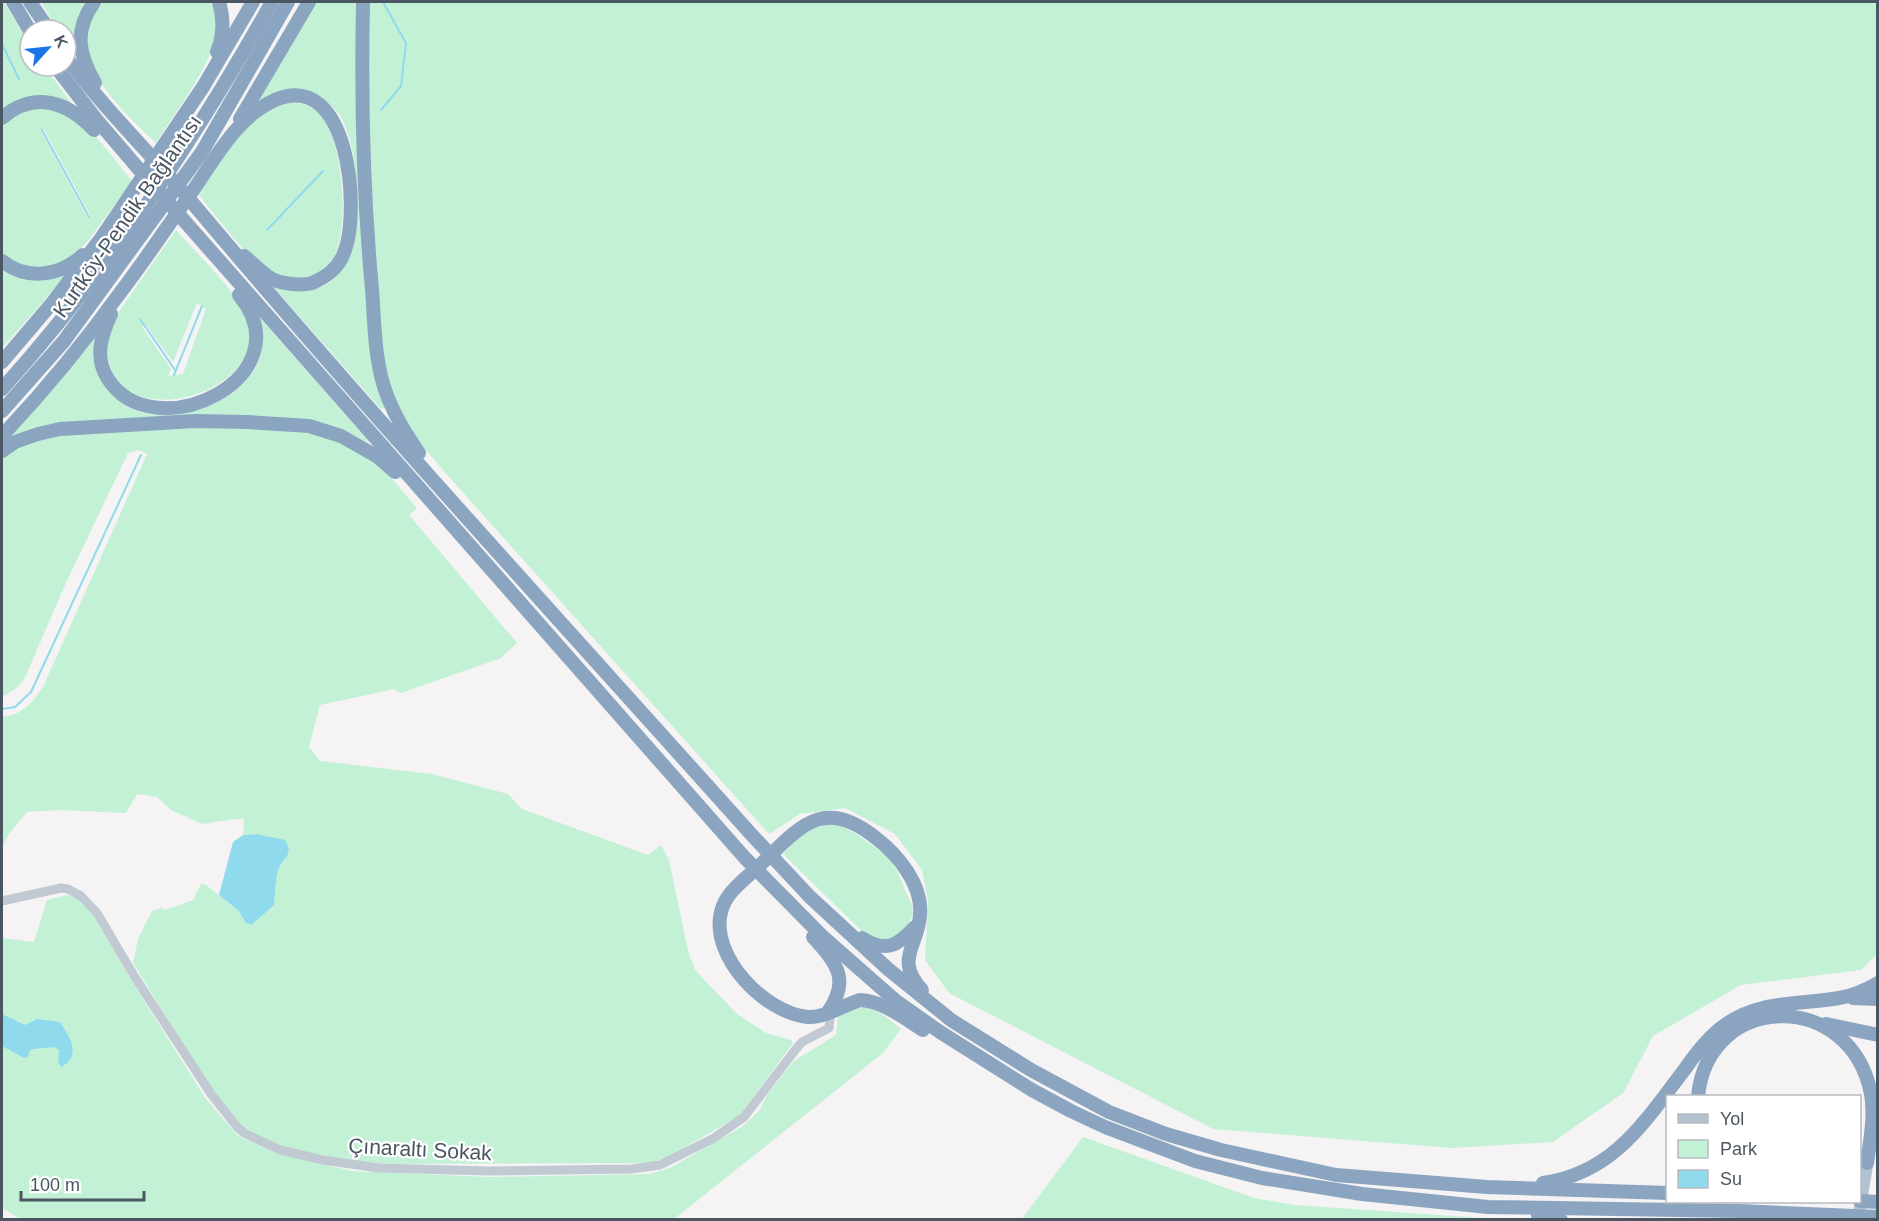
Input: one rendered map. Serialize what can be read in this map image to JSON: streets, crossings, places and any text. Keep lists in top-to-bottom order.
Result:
{
  "streets": {
    "highway": ["Kurtköy-Pendik Bağlantısı"],
    "street": ["Çınaraltı Sokak"]
  },
  "legend": ["Yol", "Park", "Su"],
  "scale_bar": "100 m",
  "north": "top right"
}
